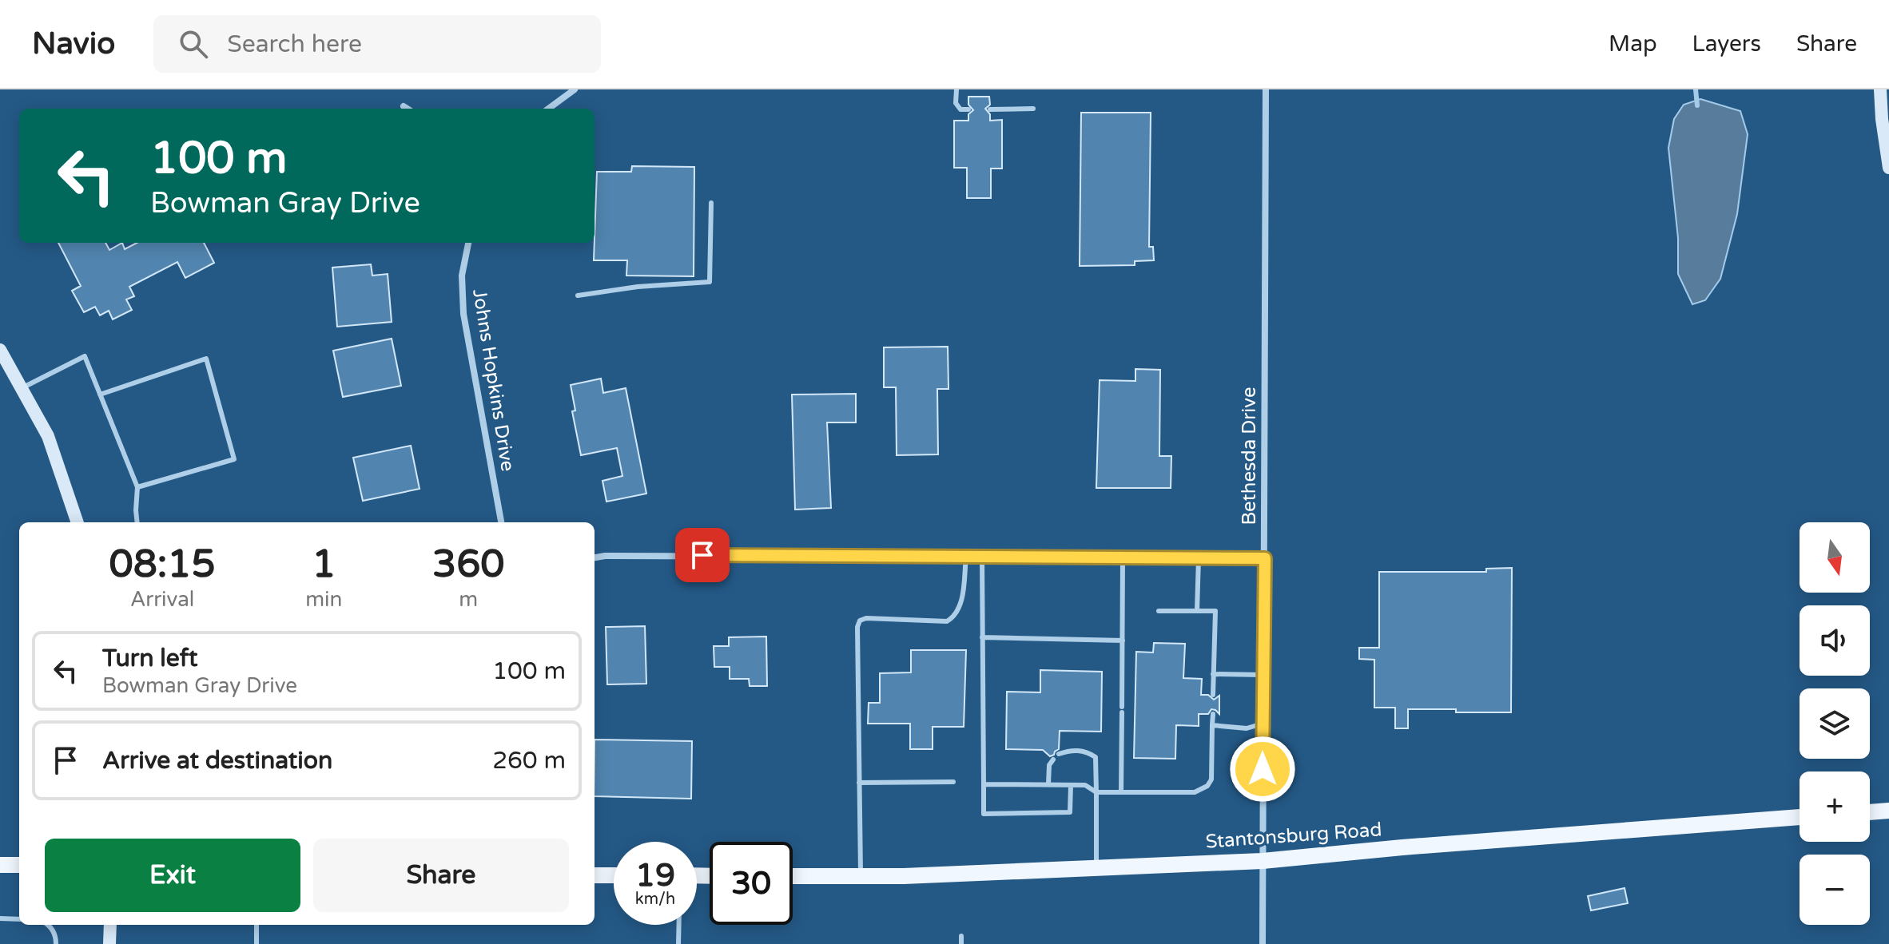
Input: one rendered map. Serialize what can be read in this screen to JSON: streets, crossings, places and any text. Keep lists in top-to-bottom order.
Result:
{
  "streets": {
    "main road": ["Stantonsburg Road"],
    "street": ["Johns Hopkins Drive", "Bethesda Drive"]
  },
  "crossings": [
    ["Bethesda Drive", "Stantonsburg Road"]
  ],
  "north": "bottom",
  "page": {
    "header": "Navio",
    "search": "Search here",
    "nav": ["Map", "Layers", "Share"],
    "turn": ["100 m", "Bowman Gray Drive"],
    "map_buttons": ["+", "−"],
    "eta": [
      "08:15",
      "Arrival",
      "1",
      "min",
      "360",
      "m"
    ],
    "list": [
      {
        "name": "Turn left",
        "note": "Bowman Gray Drive",
        "value": "100 m"
      },
      {
        "name": "Arrive at destination",
        "value": "260 m"
      }
    ],
    "buttons": ["Exit", "Share"],
    "speed": "19 km/h",
    "limit": "30"
  }
}
